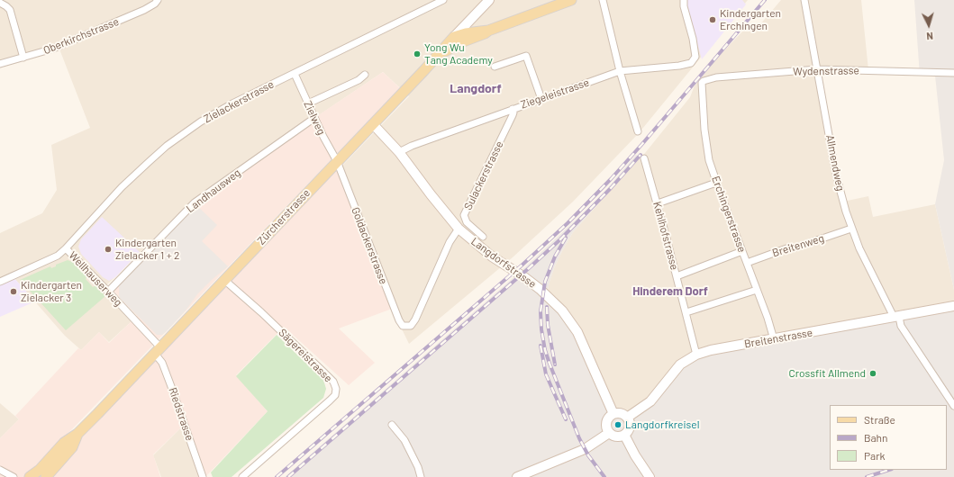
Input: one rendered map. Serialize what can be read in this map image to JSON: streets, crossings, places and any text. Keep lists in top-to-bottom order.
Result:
{
  "streets": {
    "main road": ["Zürcherstrasse"],
    "street": [
      "Oberkirchstrasse",
      "Wydenstrasse",
      "Ziegeleistrasse",
      "Zielackerstrasse",
      "Zielweg",
      "Allmendweg",
      "Sulackerstrasse",
      "Landhausweg",
      "Erchingerstrasse",
      "Kehlhofstrasse",
      "Goldackerstrasse",
      "Breitenweg",
      "Langdorfstrasse",
      "Wellhauserweg",
      "Breitenstrasse",
      "Sägereistrasse",
      "Riedstrasse"
    ]
  },
  "crossings": [
    ["Wydenstrasse", "Allmendweg"],
    ["Wydenstrasse", "Erchingerstrasse"],
    ["Ziegeleistrasse", "Sulackerstrasse"],
    ["Ziegeleistrasse", "Langdorfstrasse"],
    ["Zielackerstrasse", "Zielweg"],
    ["Zielackerstrasse", "Wellhauserweg"],
    ["Zielweg", "Landhausweg"],
    ["Zielweg", "Zürcherstrasse"],
    ["Zielweg", "Goldackerstrasse"],
    ["Allmendweg", "Breitenweg"],
    ["Allmendweg", "Breitenstrasse"],
    ["Landhausweg", "Wellhauserweg"],
    ["Erchingerstrasse", "Breitenweg"],
    ["Erchingerstrasse", "Breitenstrasse"],
    ["Zürcherstrasse", "Goldackerstrasse"],
    ["Zürcherstrasse", "Langdorfstrasse"],
    ["Zürcherstrasse", "Wellhauserweg"],
    ["Zürcherstrasse", "Sägereistrasse"],
    ["Zürcherstrasse", "Riedstrasse"],
    ["Kehlhofstrasse", "Breitenstrasse"],
    ["Goldackerstrasse", "Langdorfstrasse"],
    ["Langdorfstrasse", "Breitenstrasse"],
    ["Wellhauserweg", "Riedstrasse"]
  ],
  "districts": ["Langdorf", "Hinderem Dorf"],
  "places": [
    "Kindergarten Erchingen",
    "Yong Wu Tang Academy",
    "Kindergarten Zielacker 1 + 2",
    "Kindergarten Zielacker 3",
    "Crossfit Allmend",
    "Langdorfkreisel"
  ],
  "legend": ["Straße", "Bahn", "Park"],
  "north": "bottom"
}
